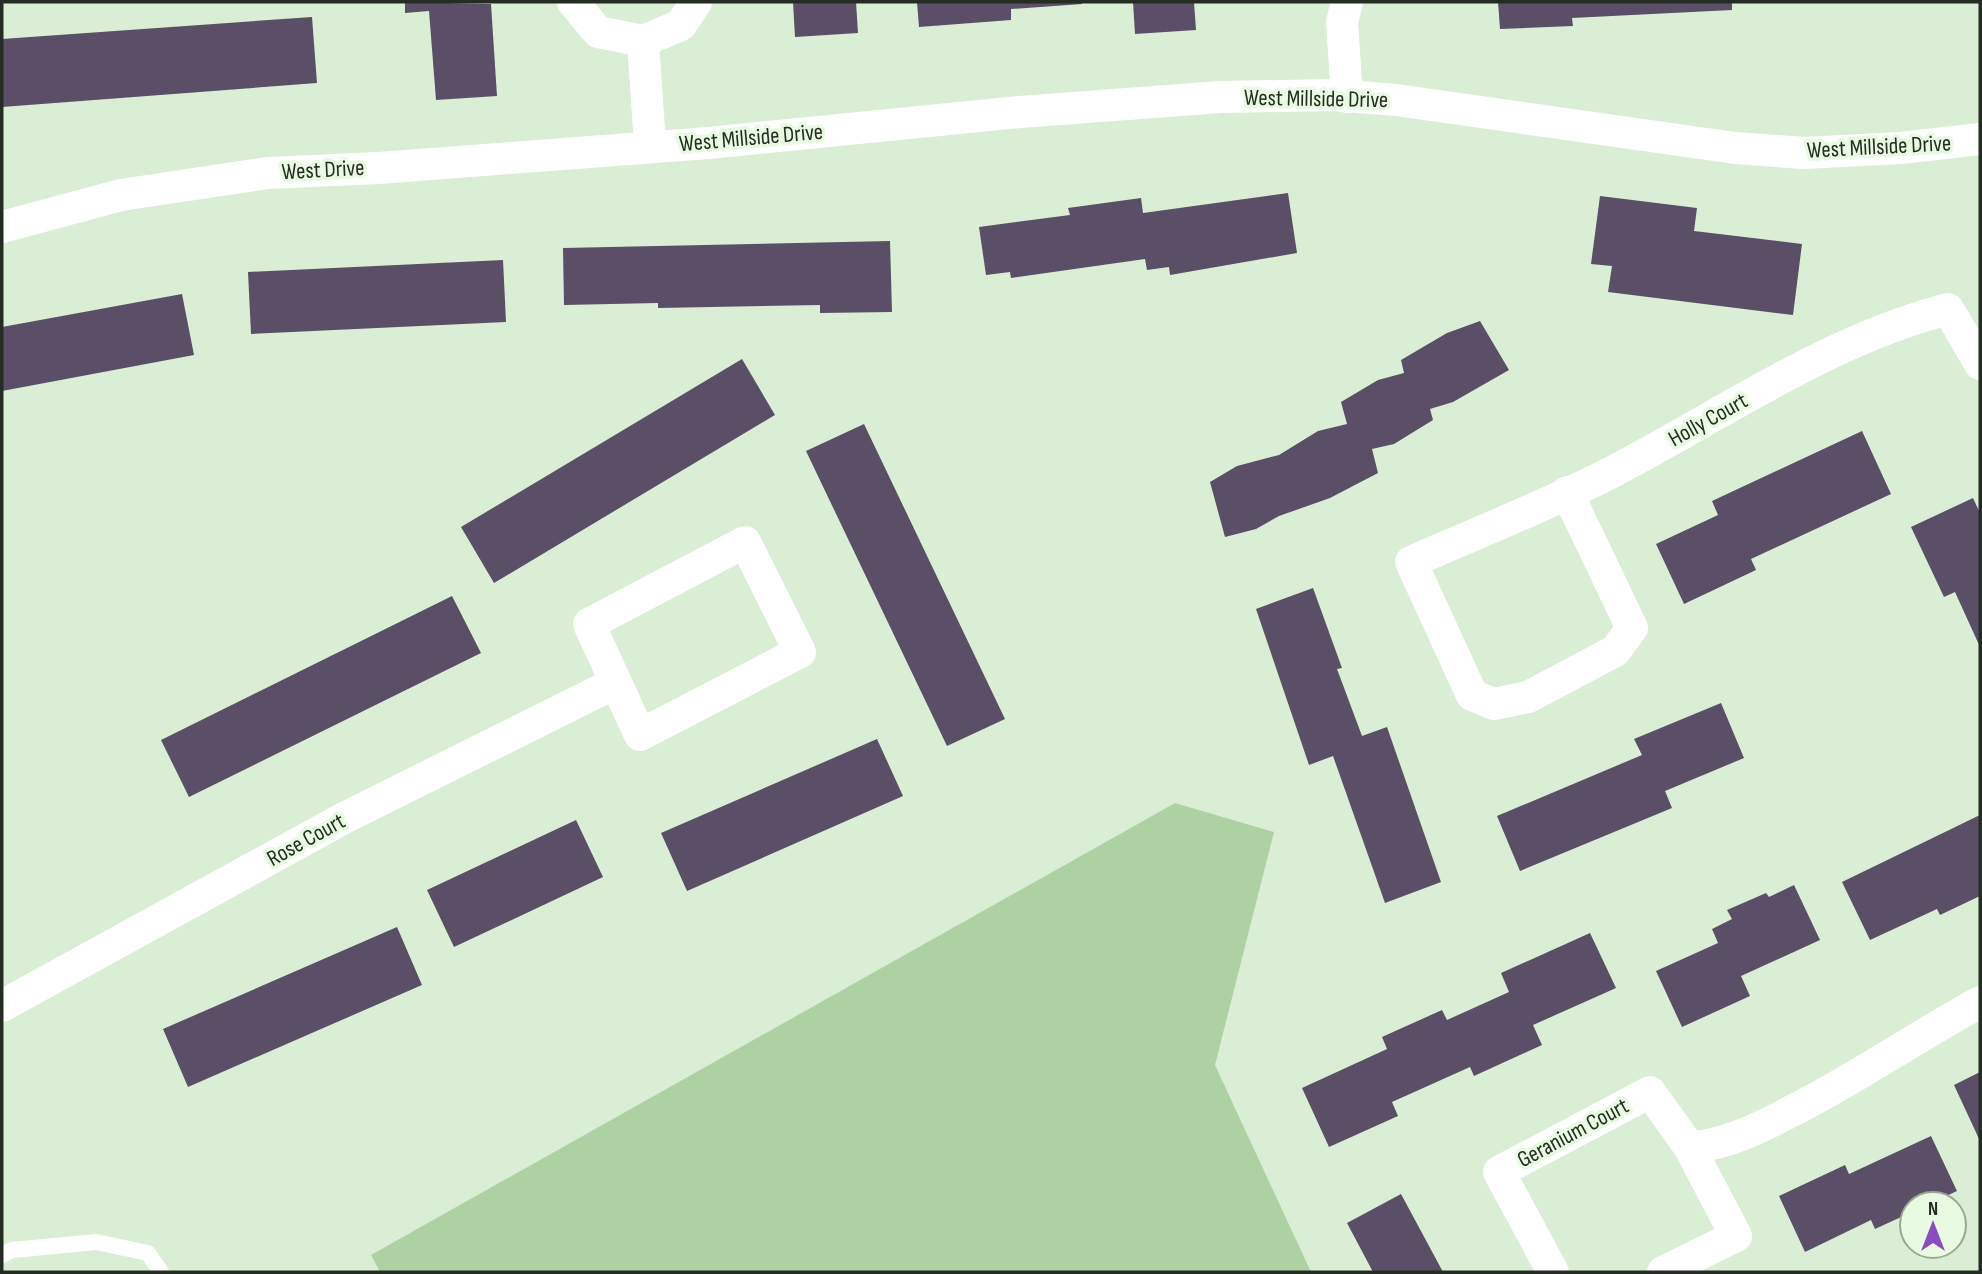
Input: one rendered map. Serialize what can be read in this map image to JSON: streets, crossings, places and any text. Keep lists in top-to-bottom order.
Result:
{
  "streets": {
    "street": [
      "West Millside Drive",
      "West Drive",
      "Holly Court",
      "Rose Court",
      "Geranium Court"
    ]
  },
  "crossings": [
    ["West Millside Drive", "West Drive"]
  ],
  "north": "top"
}
